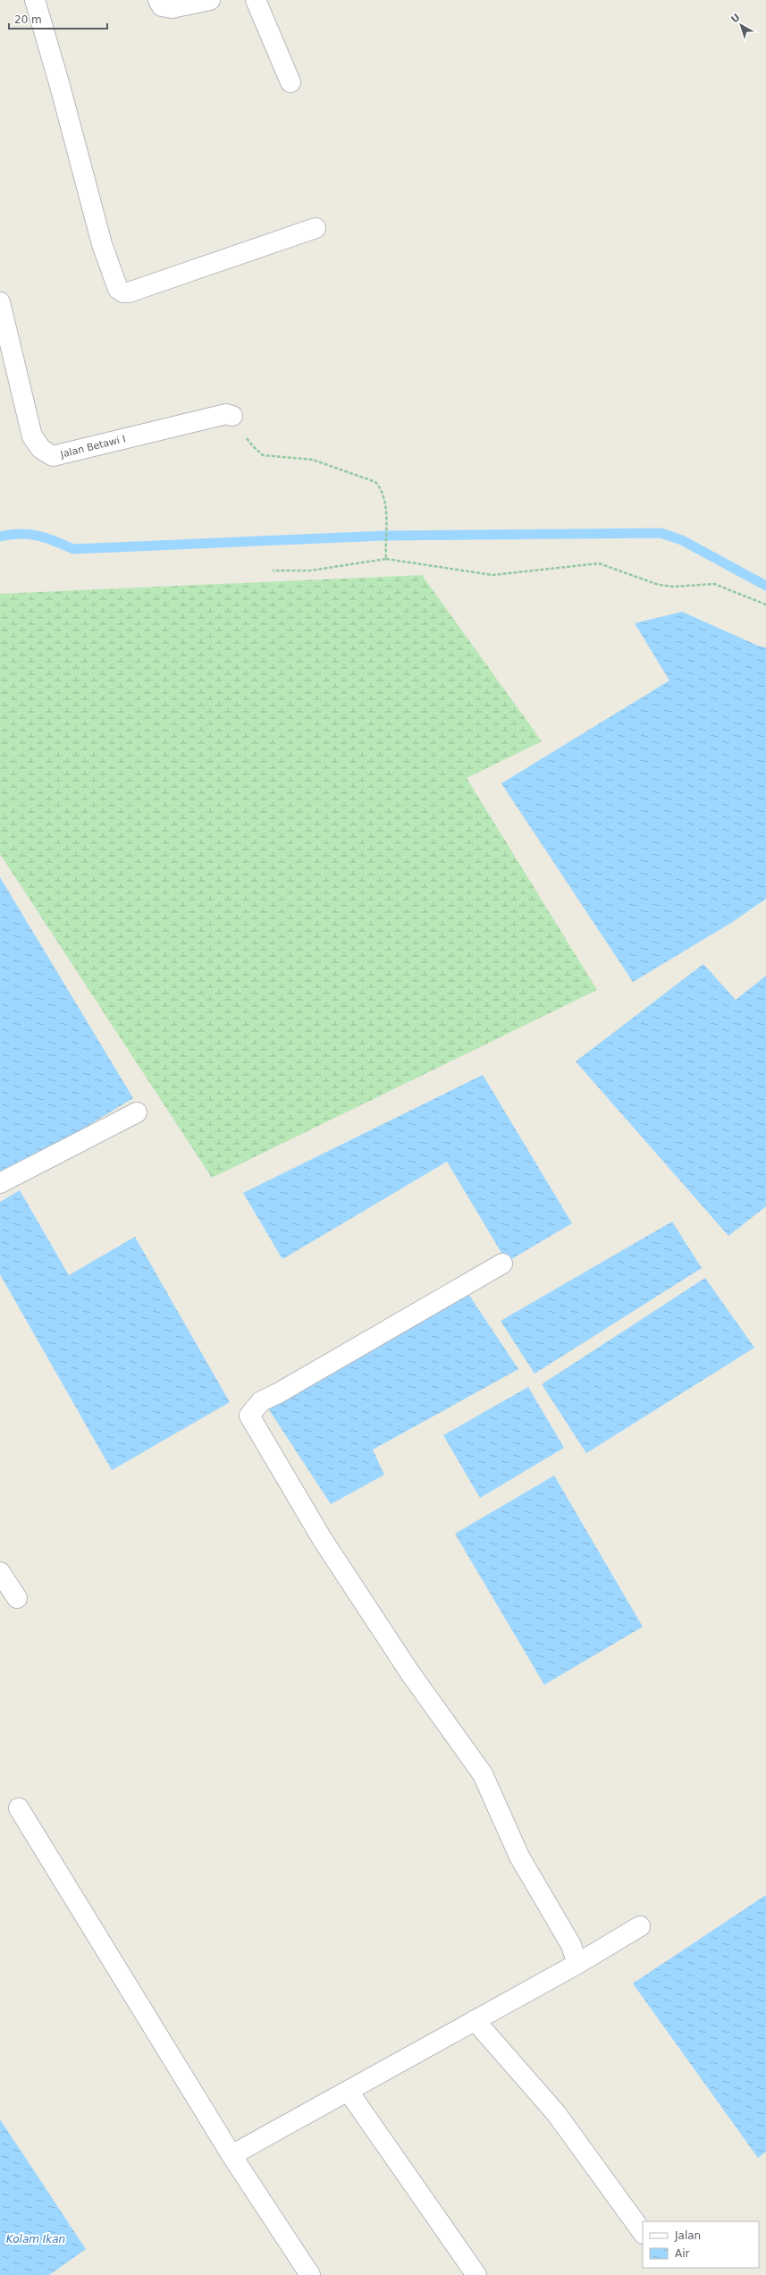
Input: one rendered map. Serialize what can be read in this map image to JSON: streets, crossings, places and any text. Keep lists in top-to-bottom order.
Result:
{
  "streets": {
    "street": ["Jalan Betawi I"]
  },
  "water": ["Kolam Ikan"],
  "legend": ["Jalan", "Air"],
  "scale_bar": "20 m",
  "north": "top left"
}
